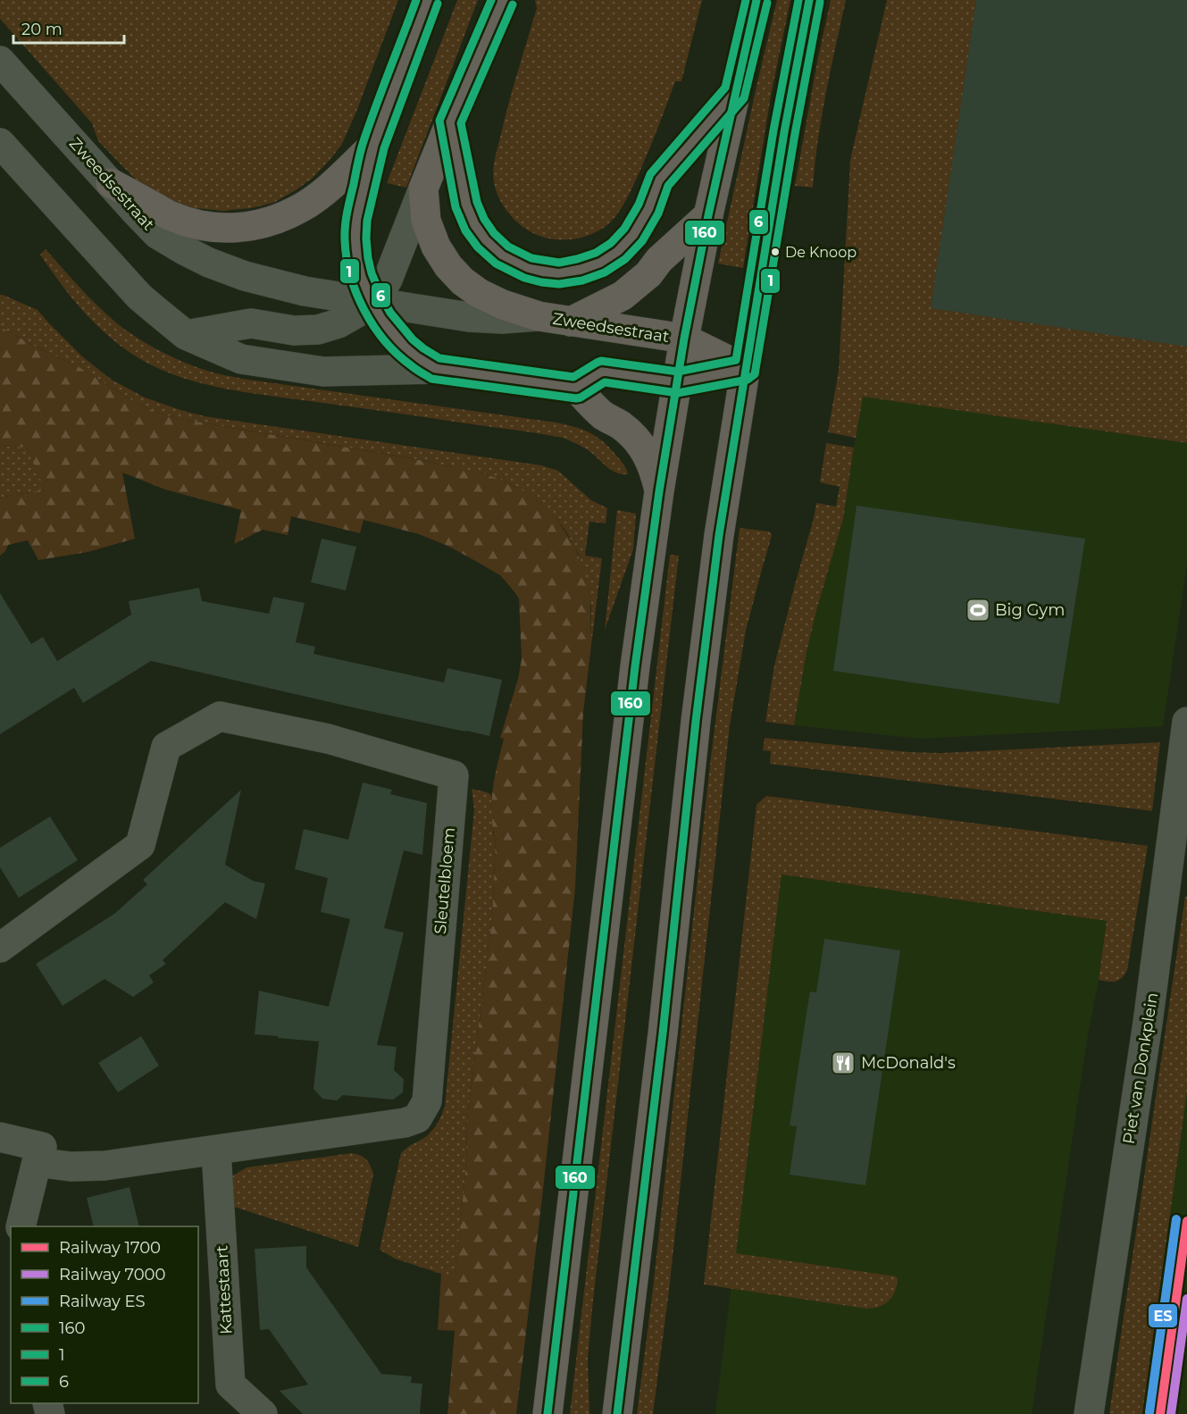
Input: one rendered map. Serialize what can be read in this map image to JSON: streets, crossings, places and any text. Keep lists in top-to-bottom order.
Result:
{
  "streets": {
    "main road": ["Zweedsestraat"],
    "street": ["Sleutelbloem", "Piet van Donkplein", "Kattestaart"]
  },
  "crossings": [
    ["Sleutelbloem", "Kattestaart"]
  ],
  "places": {
    "other": ["De Knoop"],
    "sports": ["Big Gym"],
    "restaurant": ["McDonald's"]
  },
  "lines": [
    "transit line 160",
    "transit line 1",
    "transit line 6",
    "rail line ES",
    "rail line 1700",
    "rail line 7000"
  ],
  "legend": [
    "Railway 1700",
    "Railway 7000",
    "Railway ES",
    "160",
    "1",
    "6"
  ],
  "scale_bar": "20 m"
}
